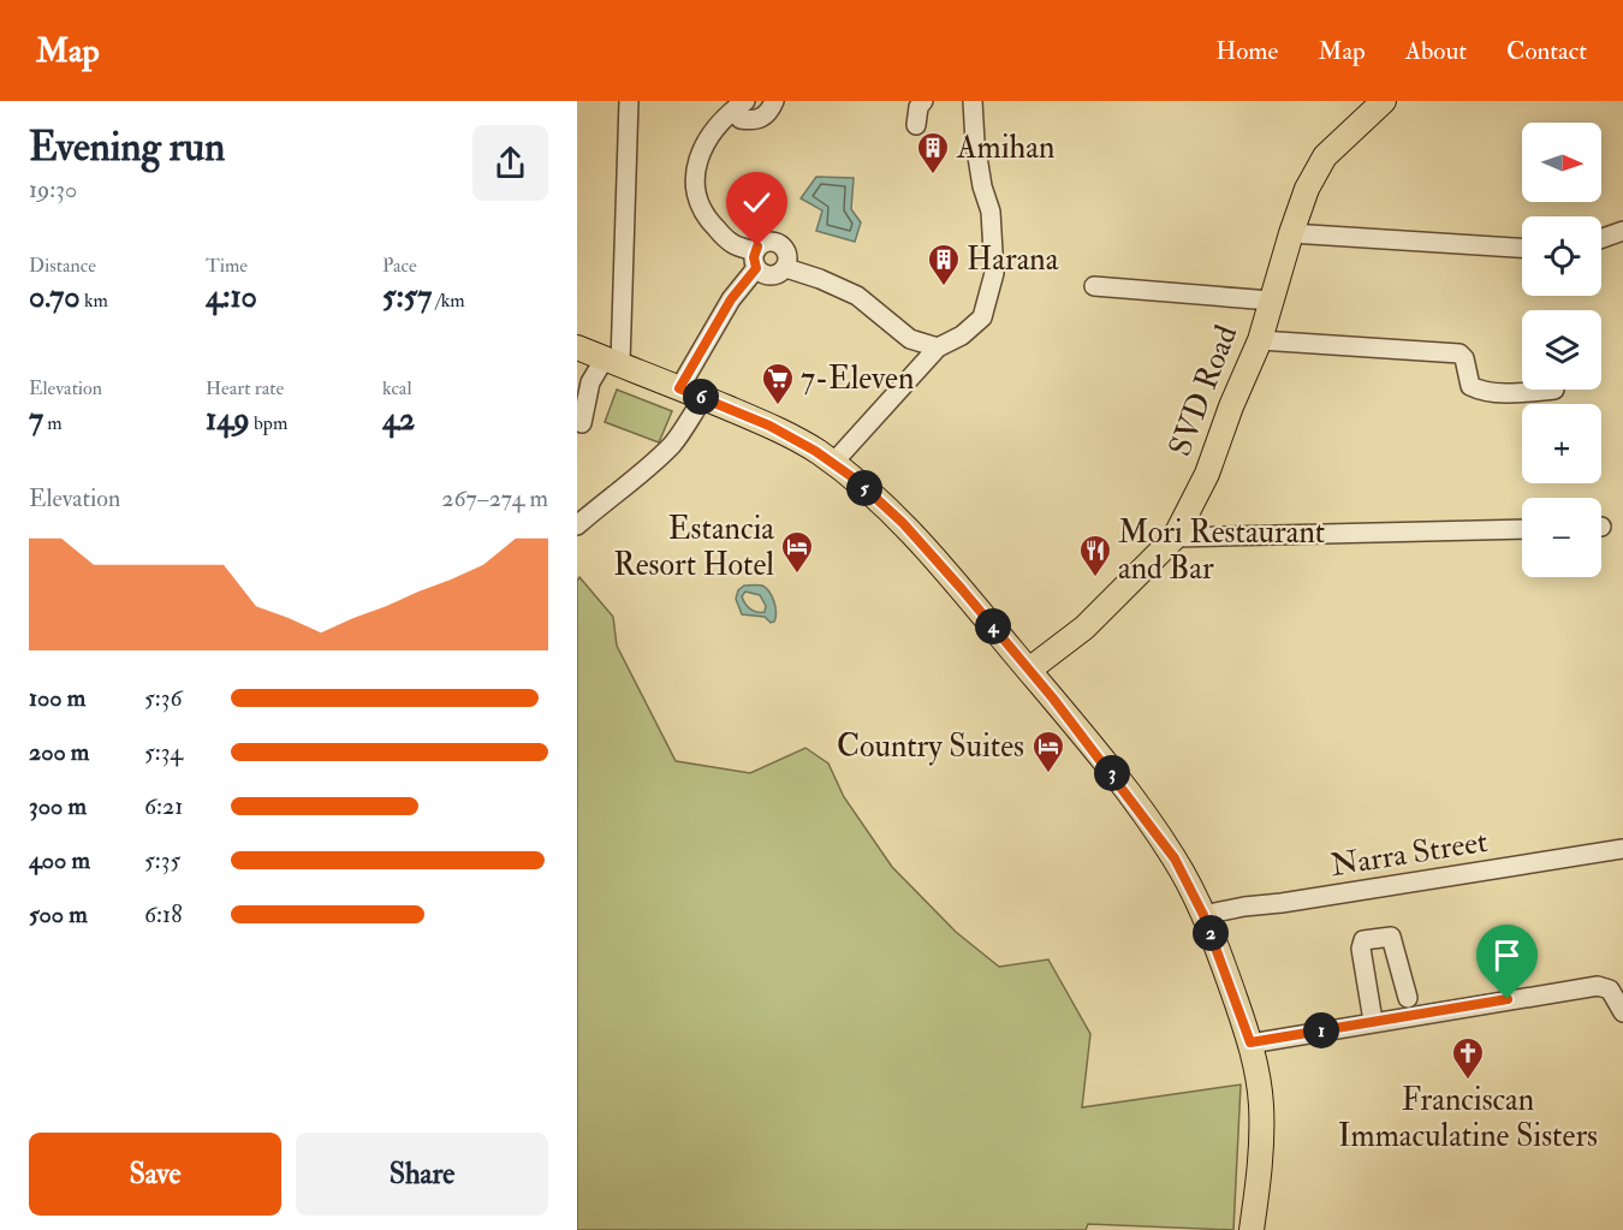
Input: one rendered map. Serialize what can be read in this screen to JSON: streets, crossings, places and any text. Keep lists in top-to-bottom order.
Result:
{
  "streets": {
    "main road": ["SVD Road"],
    "street": ["Narra Street"]
  },
  "places": {
    "building": ["Amihan", "Harana"],
    "supermarket": ["7-Eleven"],
    "hotel": ["Estancia Resort Hotel", "Country Suites"],
    "restaurant": ["Mori Restaurant and Bar"],
    "church": ["Franciscan Immaculatine Sisters"]
  },
  "north": "right",
  "page": {
    "header": "Map",
    "nav": [
      "Home",
      "Map",
      "About",
      "Contact"
    ],
    "heading": ["Evening run", "19:30"],
    "map_buttons": ["+", "−"],
    "stats": [
      ["Distance", "0.70 km"],
      ["Time", "4:10"],
      ["Pace", "5:57 /km"],
      ["Elevation", "7 m"],
      ["Heart rate", "149 bpm"],
      ["kcal", "42"]
    ],
    "pins": [
      "6",
      "5",
      "4",
      "3",
      "2",
      "1"
    ],
    "chart": ["Elevation", "267–274 m"],
    "list": [
      {
        "name": "100 m",
        "note": "5:36"
      },
      {
        "name": "200 m",
        "note": "5:34"
      },
      {
        "name": "300 m",
        "note": "6:21"
      },
      {
        "name": "400 m",
        "note": "5:35"
      },
      {
        "name": "500 m",
        "note": "6:18"
      }
    ],
    "buttons": ["Save", "Share"]
  }
}
